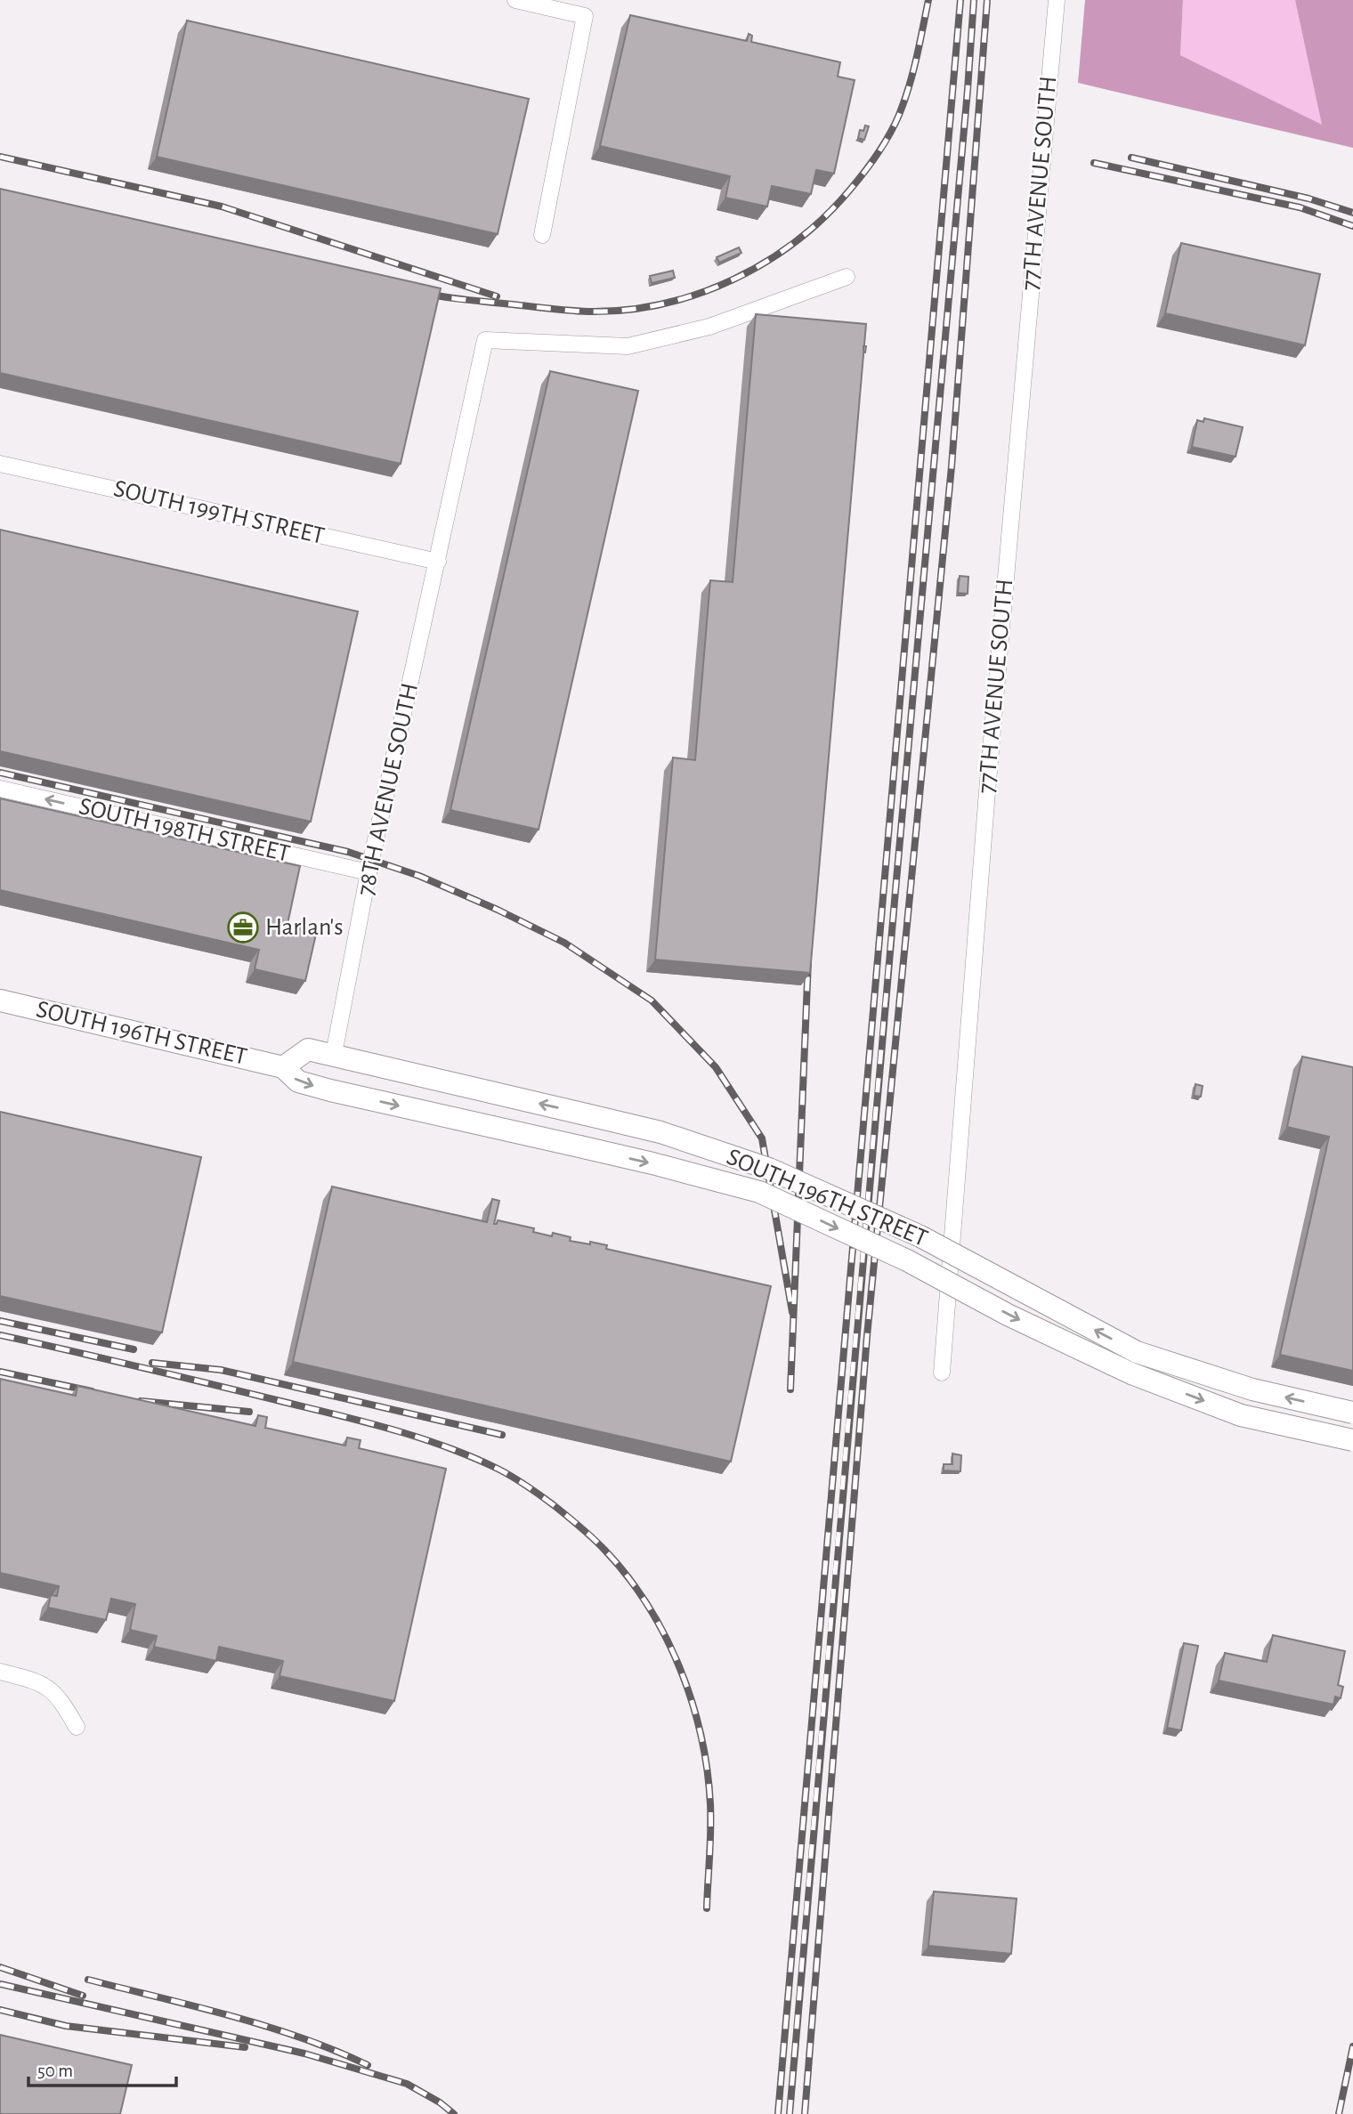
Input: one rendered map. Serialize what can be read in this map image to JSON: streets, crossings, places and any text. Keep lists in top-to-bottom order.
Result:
{
  "streets": {
    "main road": ["SOUTH 196TH STREET"],
    "street": [
      "77TH AVENUE SOUTH",
      "SOUTH 199TH STREET",
      "78TH AVENUE SOUTH",
      "SOUTH 198TH STREET"
    ]
  },
  "crossings": [
    ["SOUTH 199TH STREET", "78TH AVENUE SOUTH"],
    ["78TH AVENUE SOUTH", "SOUTH 198TH STREET"],
    ["78TH AVENUE SOUTH", "SOUTH 196TH STREET"]
  ],
  "one_way": ["SOUTH 198TH STREET"],
  "places": {
    "office": ["Harlan's"]
  },
  "scale_bar": "50 m"
}
